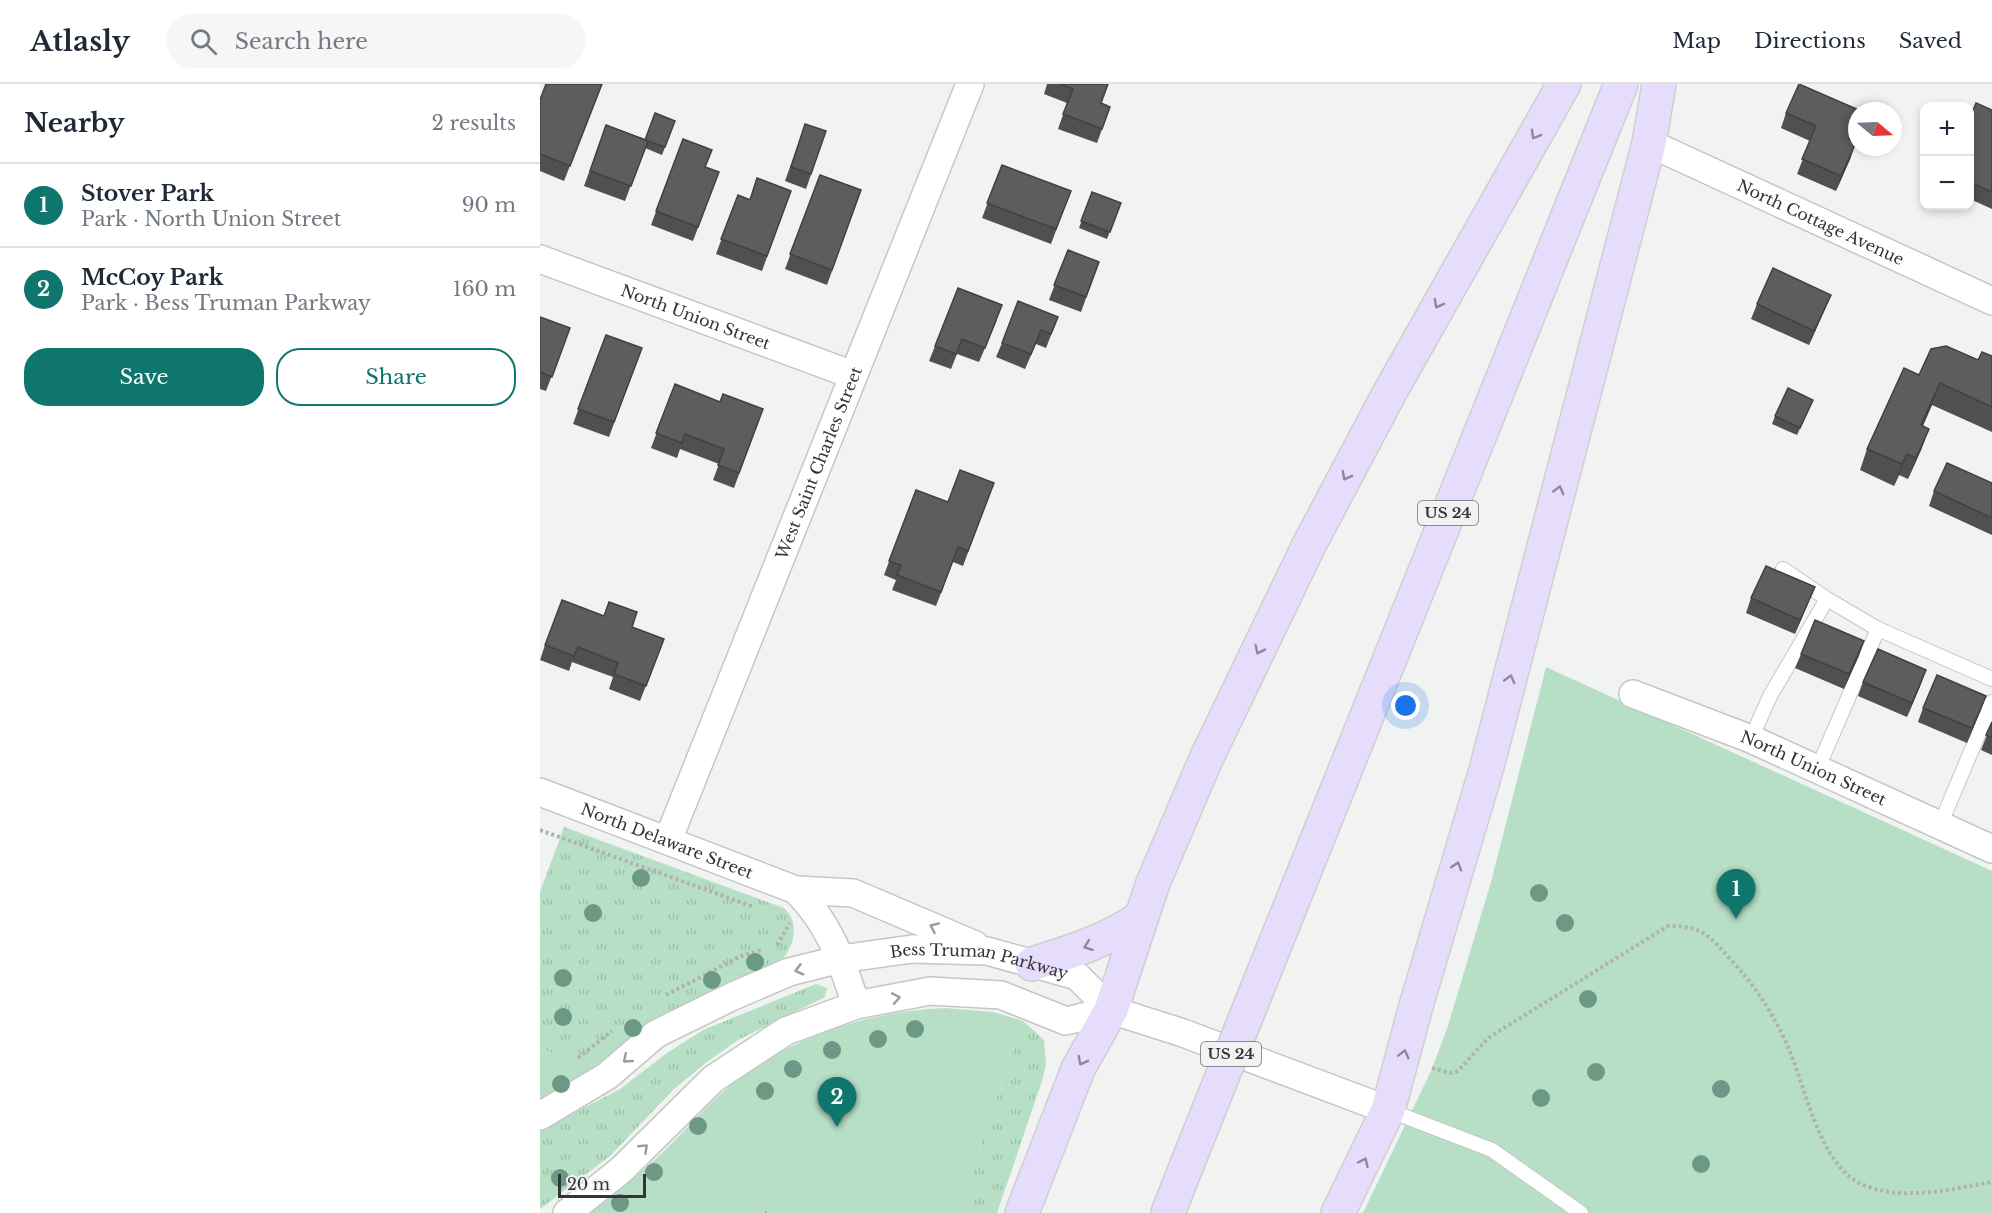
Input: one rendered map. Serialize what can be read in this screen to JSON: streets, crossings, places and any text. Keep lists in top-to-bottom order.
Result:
{
  "streets": {
    "main road": ["US 24"],
    "street": [
      "North Cottage Avenue",
      "North Union Street",
      "West Saint Charles Street",
      "North Delaware Street",
      "Bess Truman Parkway"
    ]
  },
  "crossings": [
    ["North Union Street", "West Saint Charles Street"],
    ["West Saint Charles Street", "North Delaware Street"],
    ["North Delaware Street", "Bess Truman Parkway"]
  ],
  "scale_bar": "20 m",
  "north": "right",
  "page": {
    "header": "Atlasly",
    "search": "Search here",
    "nav": ["Map", "Directions", "Saved"],
    "heading": ["Nearby", "2 results"],
    "map_buttons": ["+", "−"],
    "list": [
      {
        "mark": "1",
        "name": "Stover Park",
        "note": "Park · North Union Street",
        "value": "90 m"
      },
      {
        "mark": "2",
        "name": "McCoy Park",
        "note": "Park · Bess Truman Parkway",
        "value": "160 m"
      }
    ],
    "buttons": ["Save", "Share"],
    "pins": ["1", "2"],
    "scale": "20 m"
  }
}
